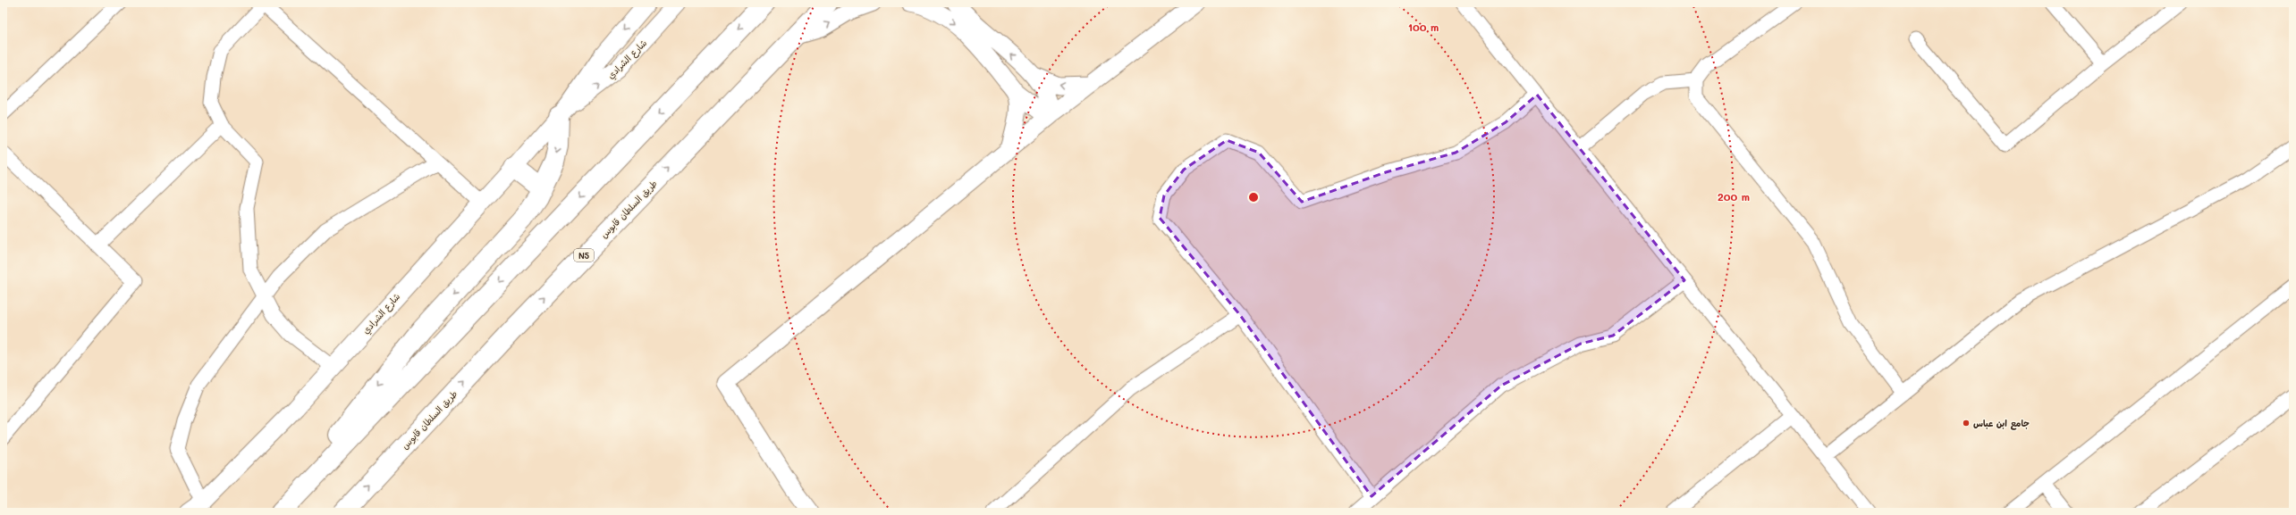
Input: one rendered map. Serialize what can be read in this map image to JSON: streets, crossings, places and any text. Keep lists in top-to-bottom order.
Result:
{
  "streets": {
    "highway": ["طريق السلطان قابوس", "N5"],
    "street": ["شارع الشرادي"]
  },
  "places": ["جامع ابن عباس"],
  "rings": ["100 m", "200 m"]
}
